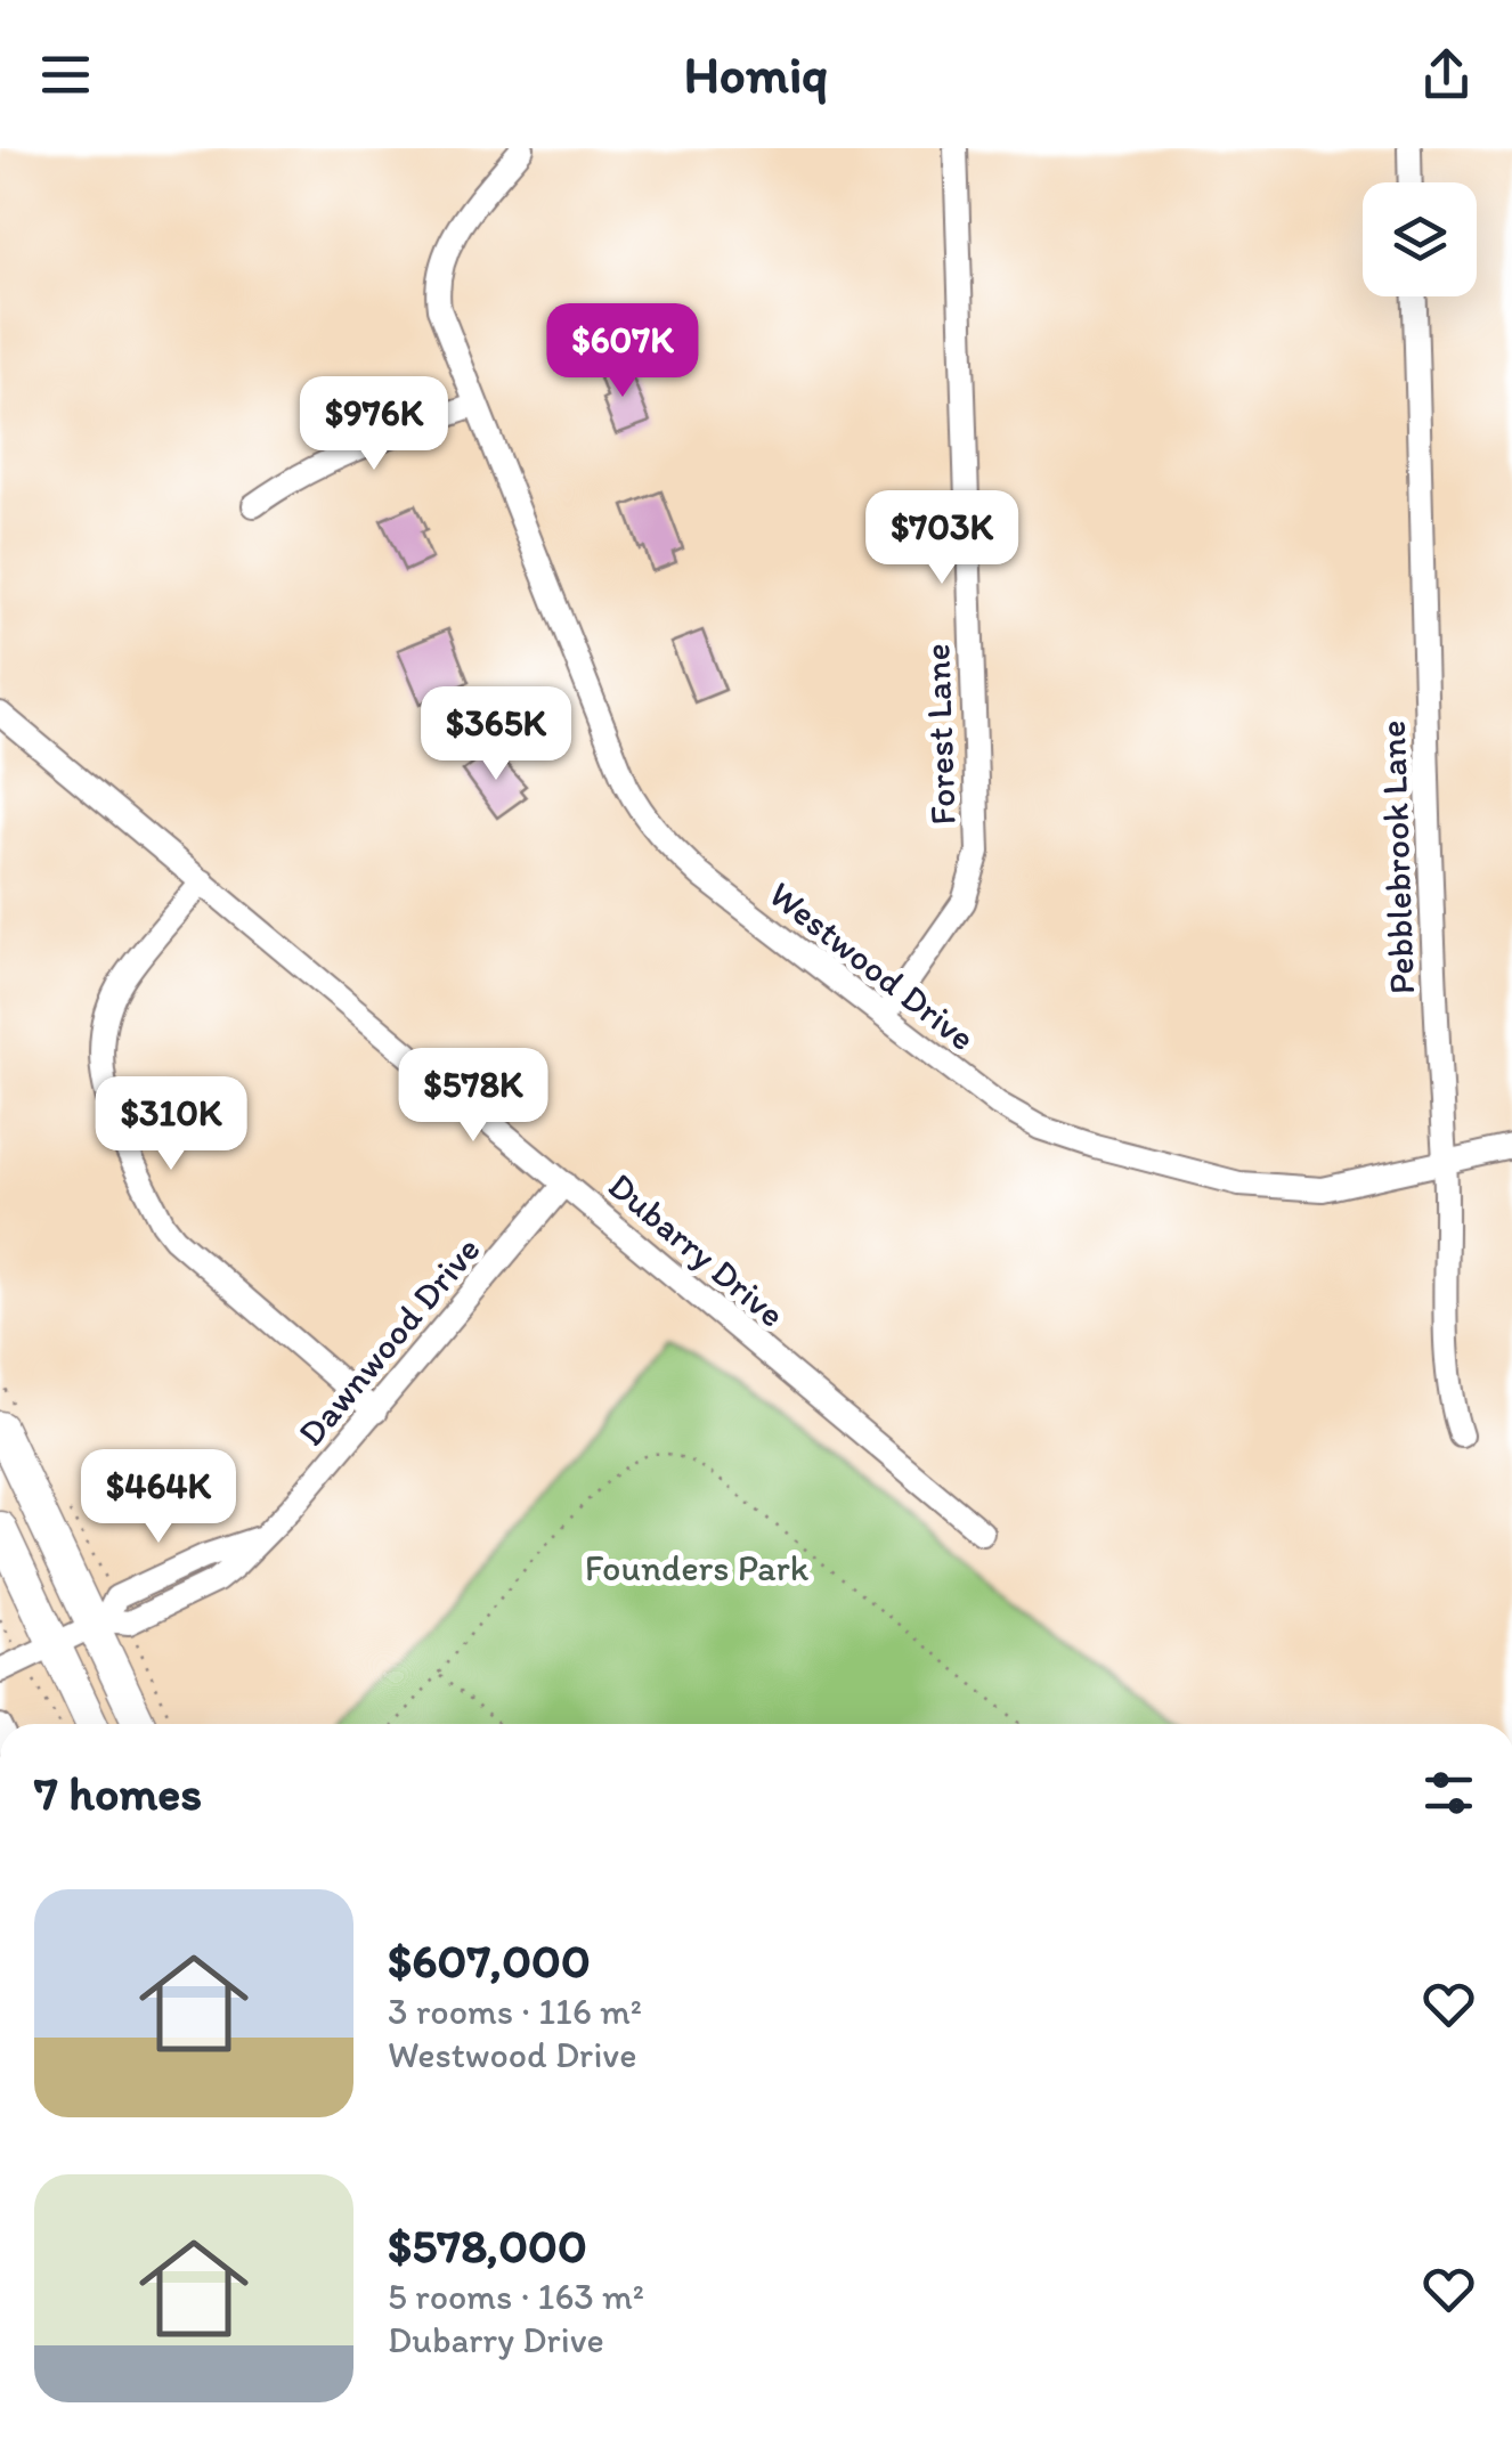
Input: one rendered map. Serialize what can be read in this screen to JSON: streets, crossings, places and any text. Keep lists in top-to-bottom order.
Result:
{
  "streets": {
    "street": [
      "Forest Lane",
      "Pebblebrook Lane",
      "Westwood Drive",
      "Dubarry Drive",
      "Dawnwood Drive"
    ]
  },
  "crossings": [
    ["Forest Lane", "Westwood Drive"],
    ["Pebblebrook Lane", "Westwood Drive"],
    ["Dubarry Drive", "Dawnwood Drive"]
  ],
  "parks": ["Founders Park"],
  "page": {
    "header": "Homiq",
    "price": [
      "$607K",
      "$976K",
      "$703K",
      "$365K",
      "$578K",
      "$310K",
      "$464K"
    ],
    "heading": "7 homes",
    "list": [
      {
        "name": "$607,000",
        "note": "3 rooms · 116 m² · Westwood Drive"
      },
      {
        "name": "$578,000",
        "note": "5 rooms · 163 m² · Dubarry Drive"
      }
    ]
  }
}
